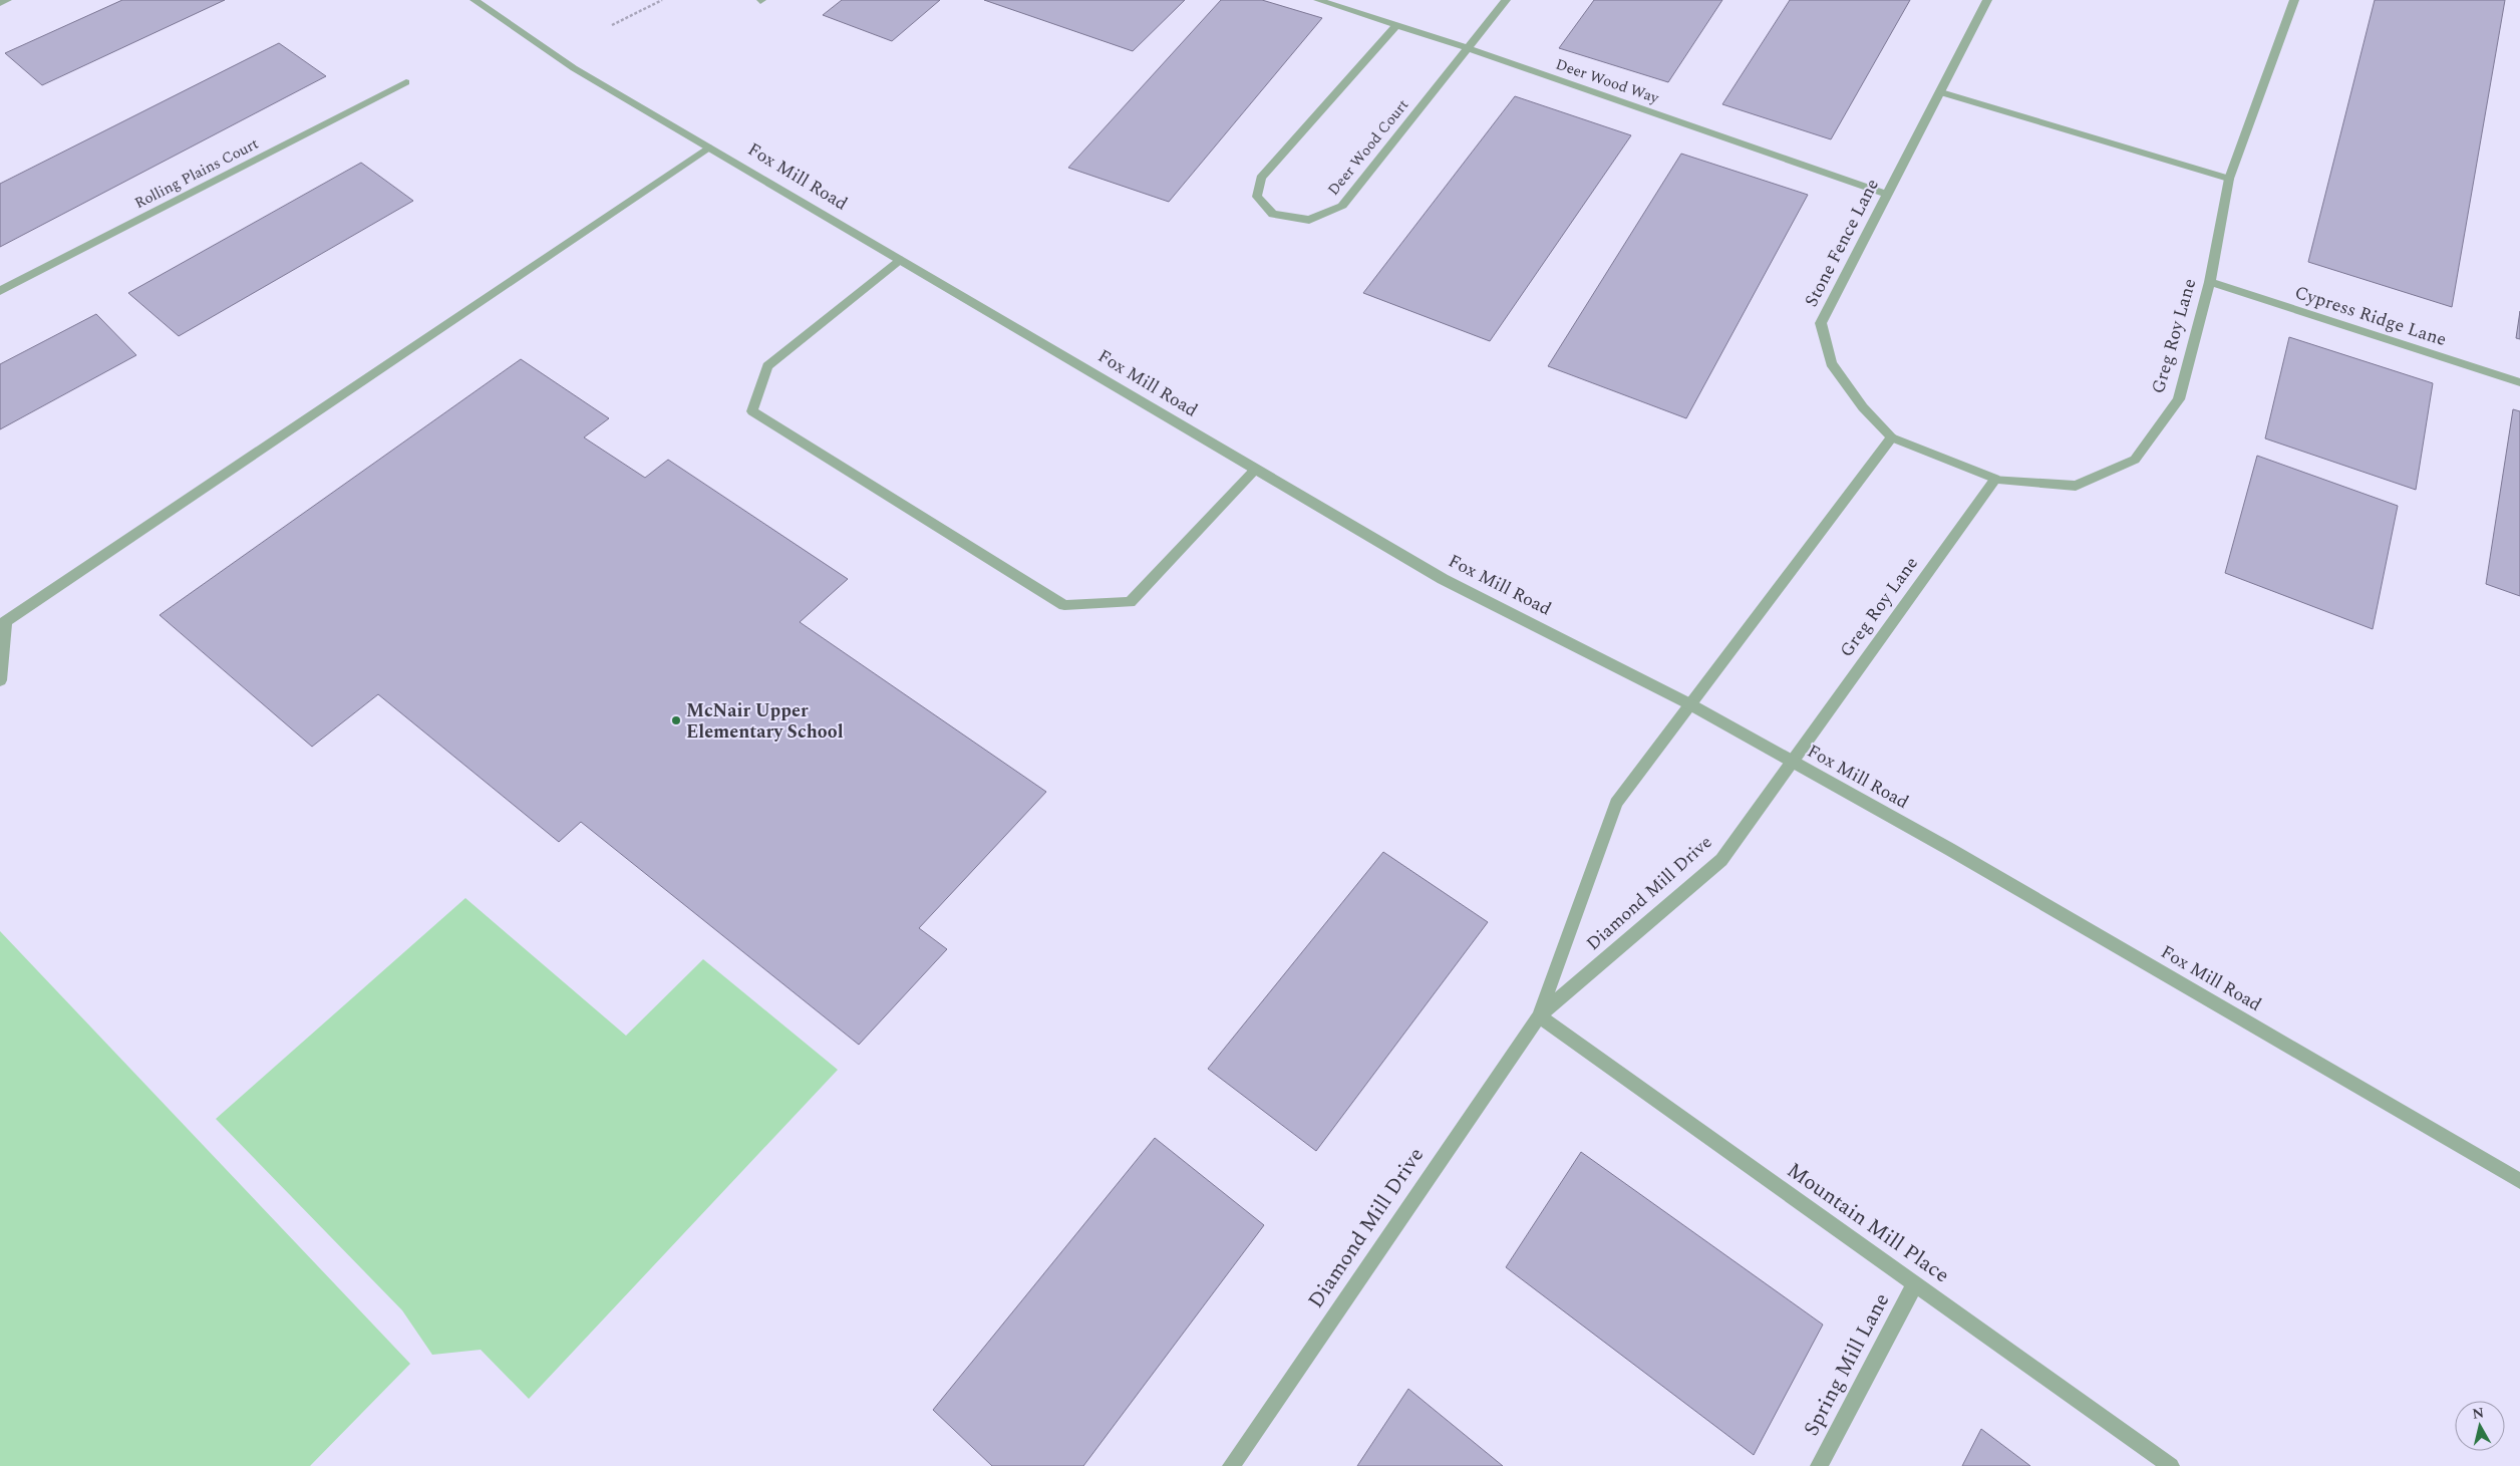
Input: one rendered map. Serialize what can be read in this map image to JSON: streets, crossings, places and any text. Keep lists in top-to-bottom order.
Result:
{
  "streets": {
    "street": [
      "Deer Wood Way",
      "Deer Wood Court",
      "Rolling Plains Court",
      "Fox Mill Road",
      "Stone Fence Lane",
      "Cypress Ridge Lane",
      "Greg Roy Lane",
      "Diamond Mill Drive",
      "Mountain Mill Place",
      "Spring Mill Lane"
    ]
  },
  "crossings": [
    ["Deer Wood Way", "Deer Wood Court"],
    ["Deer Wood Way", "Stone Fence Lane"],
    ["Fox Mill Road", "Greg Roy Lane"],
    ["Fox Mill Road", "Diamond Mill Drive"],
    ["Cypress Ridge Lane", "Greg Roy Lane"],
    ["Greg Roy Lane", "Diamond Mill Drive"],
    ["Diamond Mill Drive", "Mountain Mill Place"],
    ["Mountain Mill Place", "Spring Mill Lane"]
  ],
  "places": ["McNair Upper Elementary School"],
  "north": "top"
}
